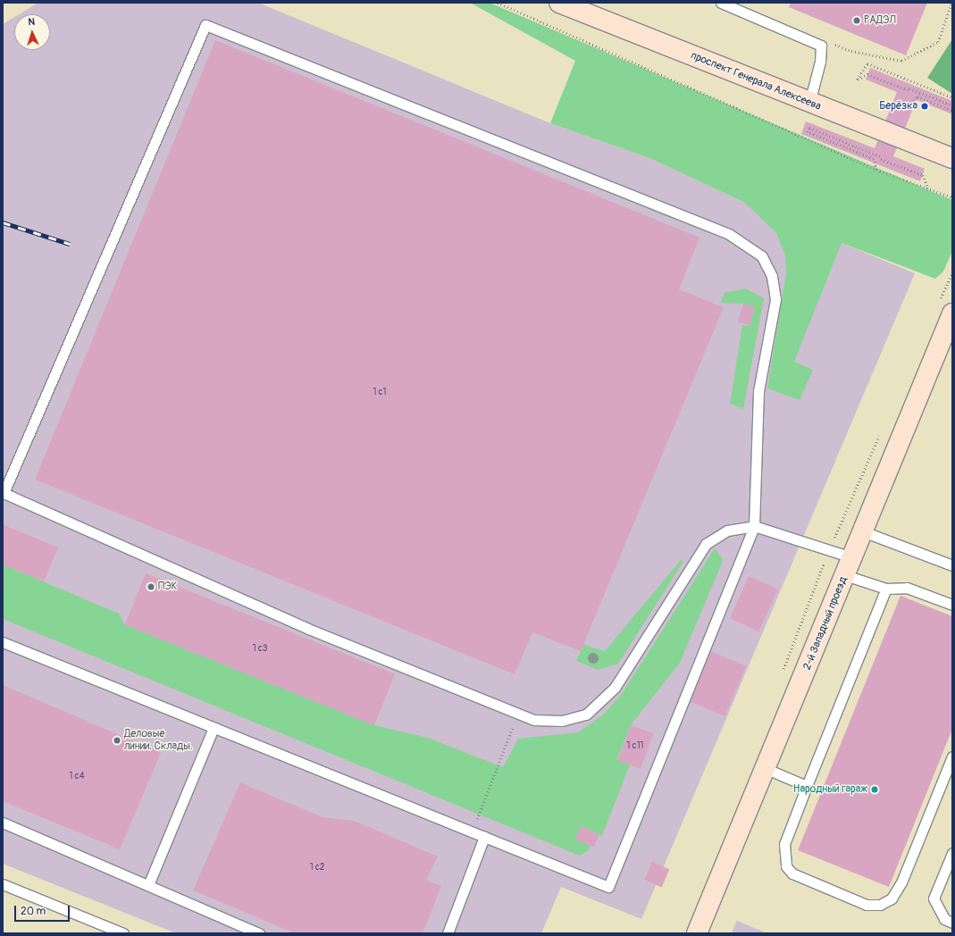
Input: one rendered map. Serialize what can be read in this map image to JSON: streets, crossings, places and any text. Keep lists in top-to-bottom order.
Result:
{
  "streets": {
    "street": ["проспект Генерала Алексеева", "2-й Западный проезд"]
  },
  "places": [
    "РАДЭЛ",
    "Берёзка",
    "ПЭК",
    "Деловые линии. Склады.",
    "Народный гараж"
  ],
  "house_numbers": [
    "1 с1",
    "1 с3",
    "1 с11",
    "1 с4",
    "1 с2"
  ],
  "scale_bar": "20 m",
  "north": "top"
}
